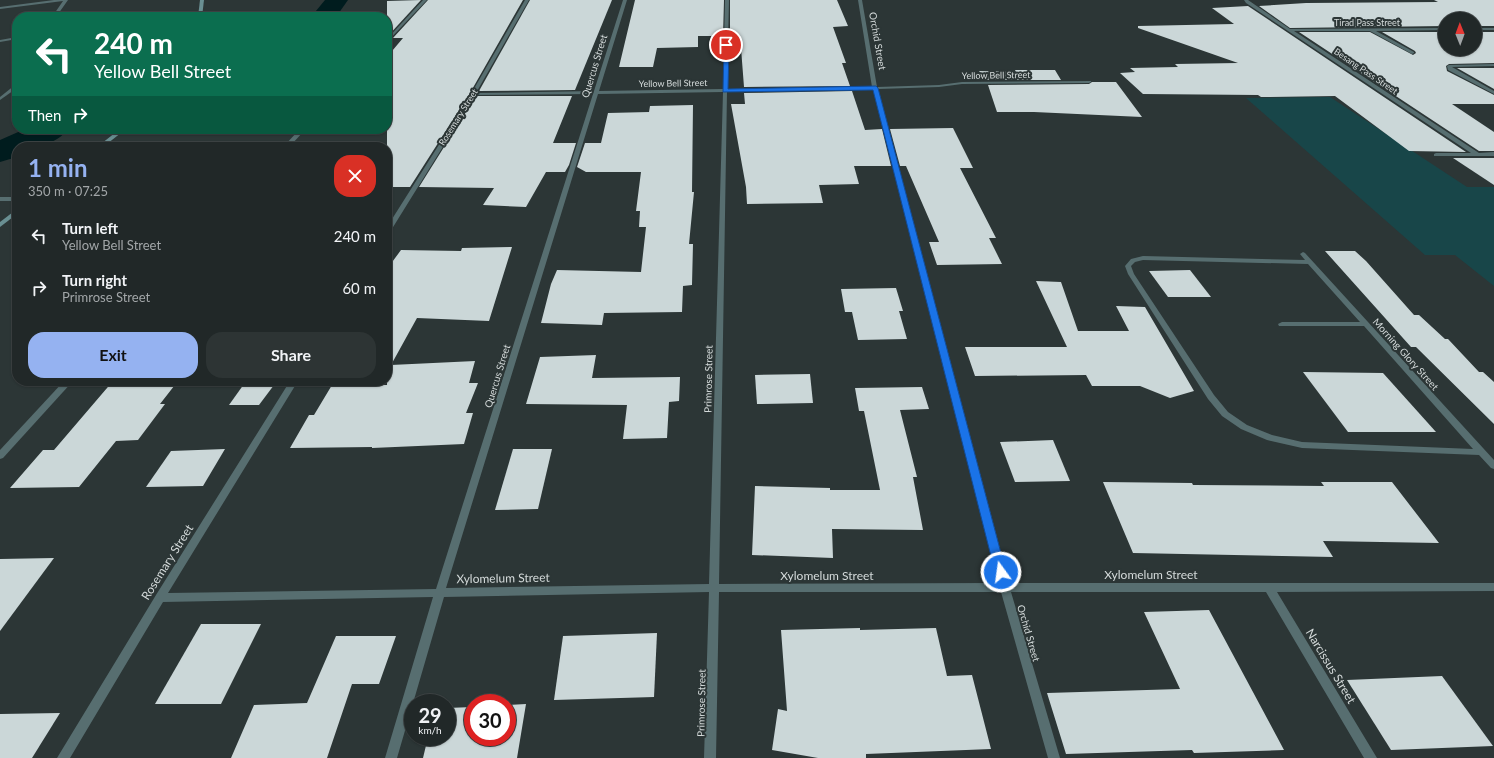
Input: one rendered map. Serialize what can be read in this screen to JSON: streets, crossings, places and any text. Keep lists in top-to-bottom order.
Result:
{
  "streets": {
    "street": [
      "Tirad Pass Street",
      "Orchid Street",
      "Quercus Street",
      "Besang Pass Street",
      "Yellow Bell Street",
      "Rosemary Street",
      "Morning Glory Street",
      "Primrose Street",
      "Xylomelum Street",
      "Narcissus Street"
    ]
  },
  "crossings": [
    ["Tirad Pass Street", "Besang Pass Street"],
    ["Orchid Street", "Yellow Bell Street"],
    ["Orchid Street", "Xylomelum Street"],
    ["Quercus Street", "Yellow Bell Street"],
    ["Quercus Street", "Xylomelum Street"],
    ["Yellow Bell Street", "Rosemary Street"],
    ["Yellow Bell Street", "Primrose Street"],
    ["Rosemary Street", "Xylomelum Street"],
    ["Primrose Street", "Xylomelum Street"],
    ["Xylomelum Street", "Narcissus Street"]
  ],
  "north": "top",
  "page": {
    "turn": ["240 m", "Yellow Bell Street"],
    "then": "Then",
    "heading": ["1 min", "350 m · 07:25"],
    "list": [
      {
        "name": "Turn left",
        "note": "Yellow Bell Street",
        "value": "240 m"
      },
      {
        "name": "Turn right",
        "note": "Primrose Street",
        "value": "60 m"
      }
    ],
    "buttons": ["Exit", "Share"],
    "speed": "29 km/h",
    "limit": "30"
  }
}
